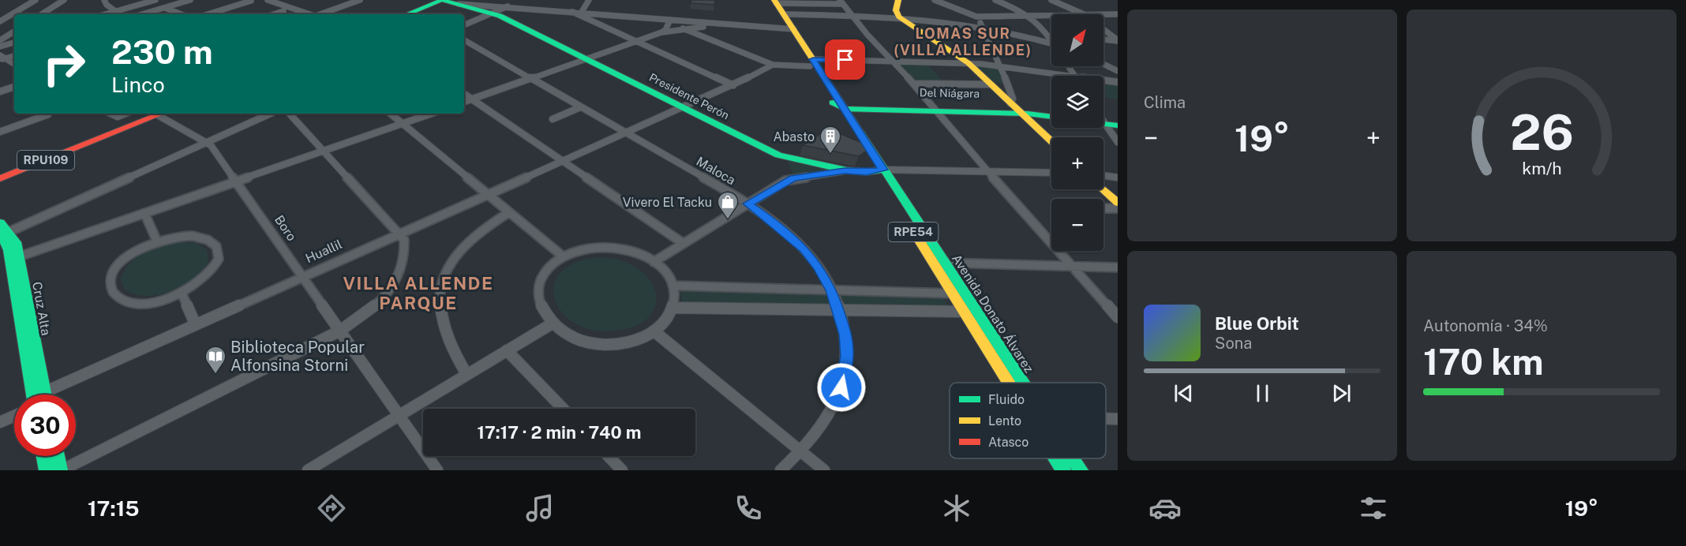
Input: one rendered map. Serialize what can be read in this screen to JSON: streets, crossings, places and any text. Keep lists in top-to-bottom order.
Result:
{
  "streets": {
    "main road": [
      "Del Niágara",
      "Presidente Perón",
      "RPU109",
      "RPE54",
      "Cruz Alta",
      "Avenida Donato Álvarez"
    ],
    "street": ["Maloca", "Boro", "Huallil"]
  },
  "crossings": [
    ["Del Niágara", "RPE54"],
    ["Presidente Perón", "RPE54"],
    ["Presidente Perón", "Huallil"],
    ["Presidente Perón", "Avenida Donato Álvarez"],
    ["Maloca", "Huallil"],
    ["Boro", "Huallil"],
    ["RPE54", "Avenida Donato Álvarez"]
  ],
  "districts": ["LOMAS SUR (VILLA ALLENDE)", "VILLA ALLENDE PARQUE"],
  "places": {
    "building": ["Abasto"],
    "shop": ["Vivero El Tacku"],
    "library": ["Biblioteca Popular Alfonsina Storni"]
  },
  "legend": ["Fluido", "Lento", "Atasco"],
  "north": "top right",
  "page": {
    "tile": [
      "Clima",
      ["Autonomía · 34%", "170 km"]
    ],
    "map_buttons": ["+", "−"],
    "turn": ["230 m", "Linco"],
    "heat": ["−", "19°", "+"],
    "song": ["Blue Orbit", "Sona"],
    "limit": "30",
    "trip": "17:17 · 2 min · 740 m",
    "tabs": ["17:15", "19°"],
    "gauge": ["26", "km/h"]
  }
}
